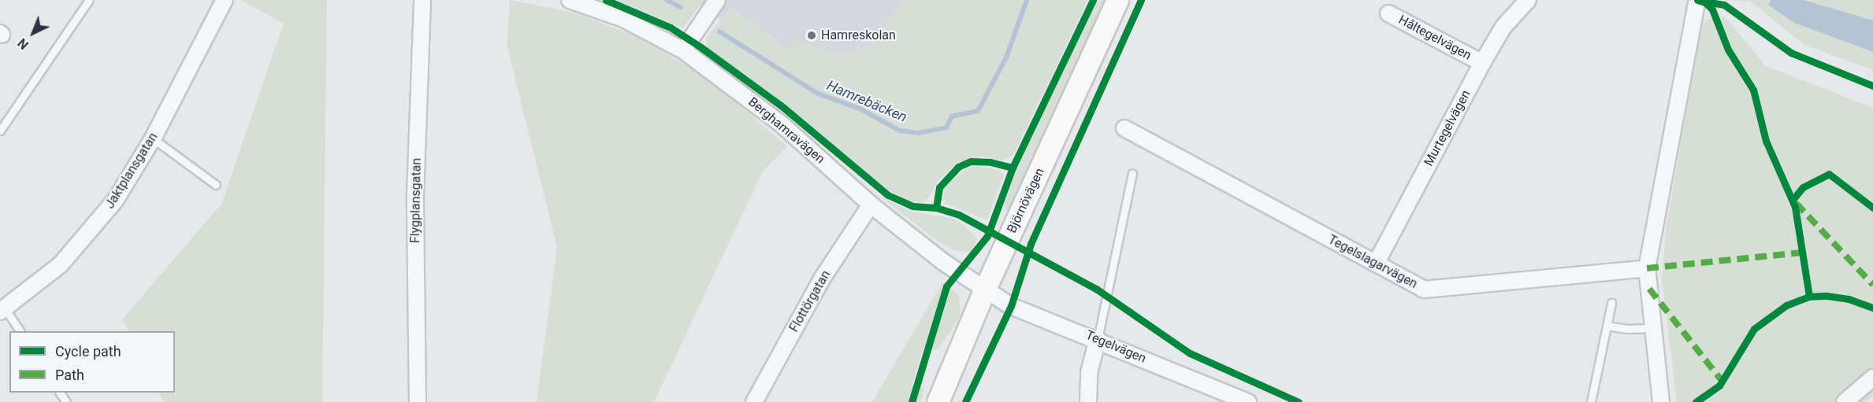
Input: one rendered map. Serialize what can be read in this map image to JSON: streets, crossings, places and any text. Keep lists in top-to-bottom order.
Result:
{
  "streets": {
    "main road": ["Björnövägen"],
    "street": [
      "Håltegelvägen",
      "Murtegelvägen",
      "Berghamravägen",
      "Jaktplansgatan",
      "Flygplansgatan",
      "Tegelslagarvägen",
      "Flottörgatan",
      "Tegelvägen"
    ]
  },
  "crossings": [
    ["Håltegelvägen", "Murtegelvägen"],
    ["Murtegelvägen", "Tegelslagarvägen"],
    ["Berghamravägen", "Björnövägen"],
    ["Berghamravägen", "Flottörgatan"],
    ["Berghamravägen", "Tegelvägen"],
    ["Björnövägen", "Tegelvägen"]
  ],
  "water": ["Hamrebäcken"],
  "places": ["Hamreskolan"],
  "legend": ["Cycle path", "Path"],
  "north": "bottom left"
}
